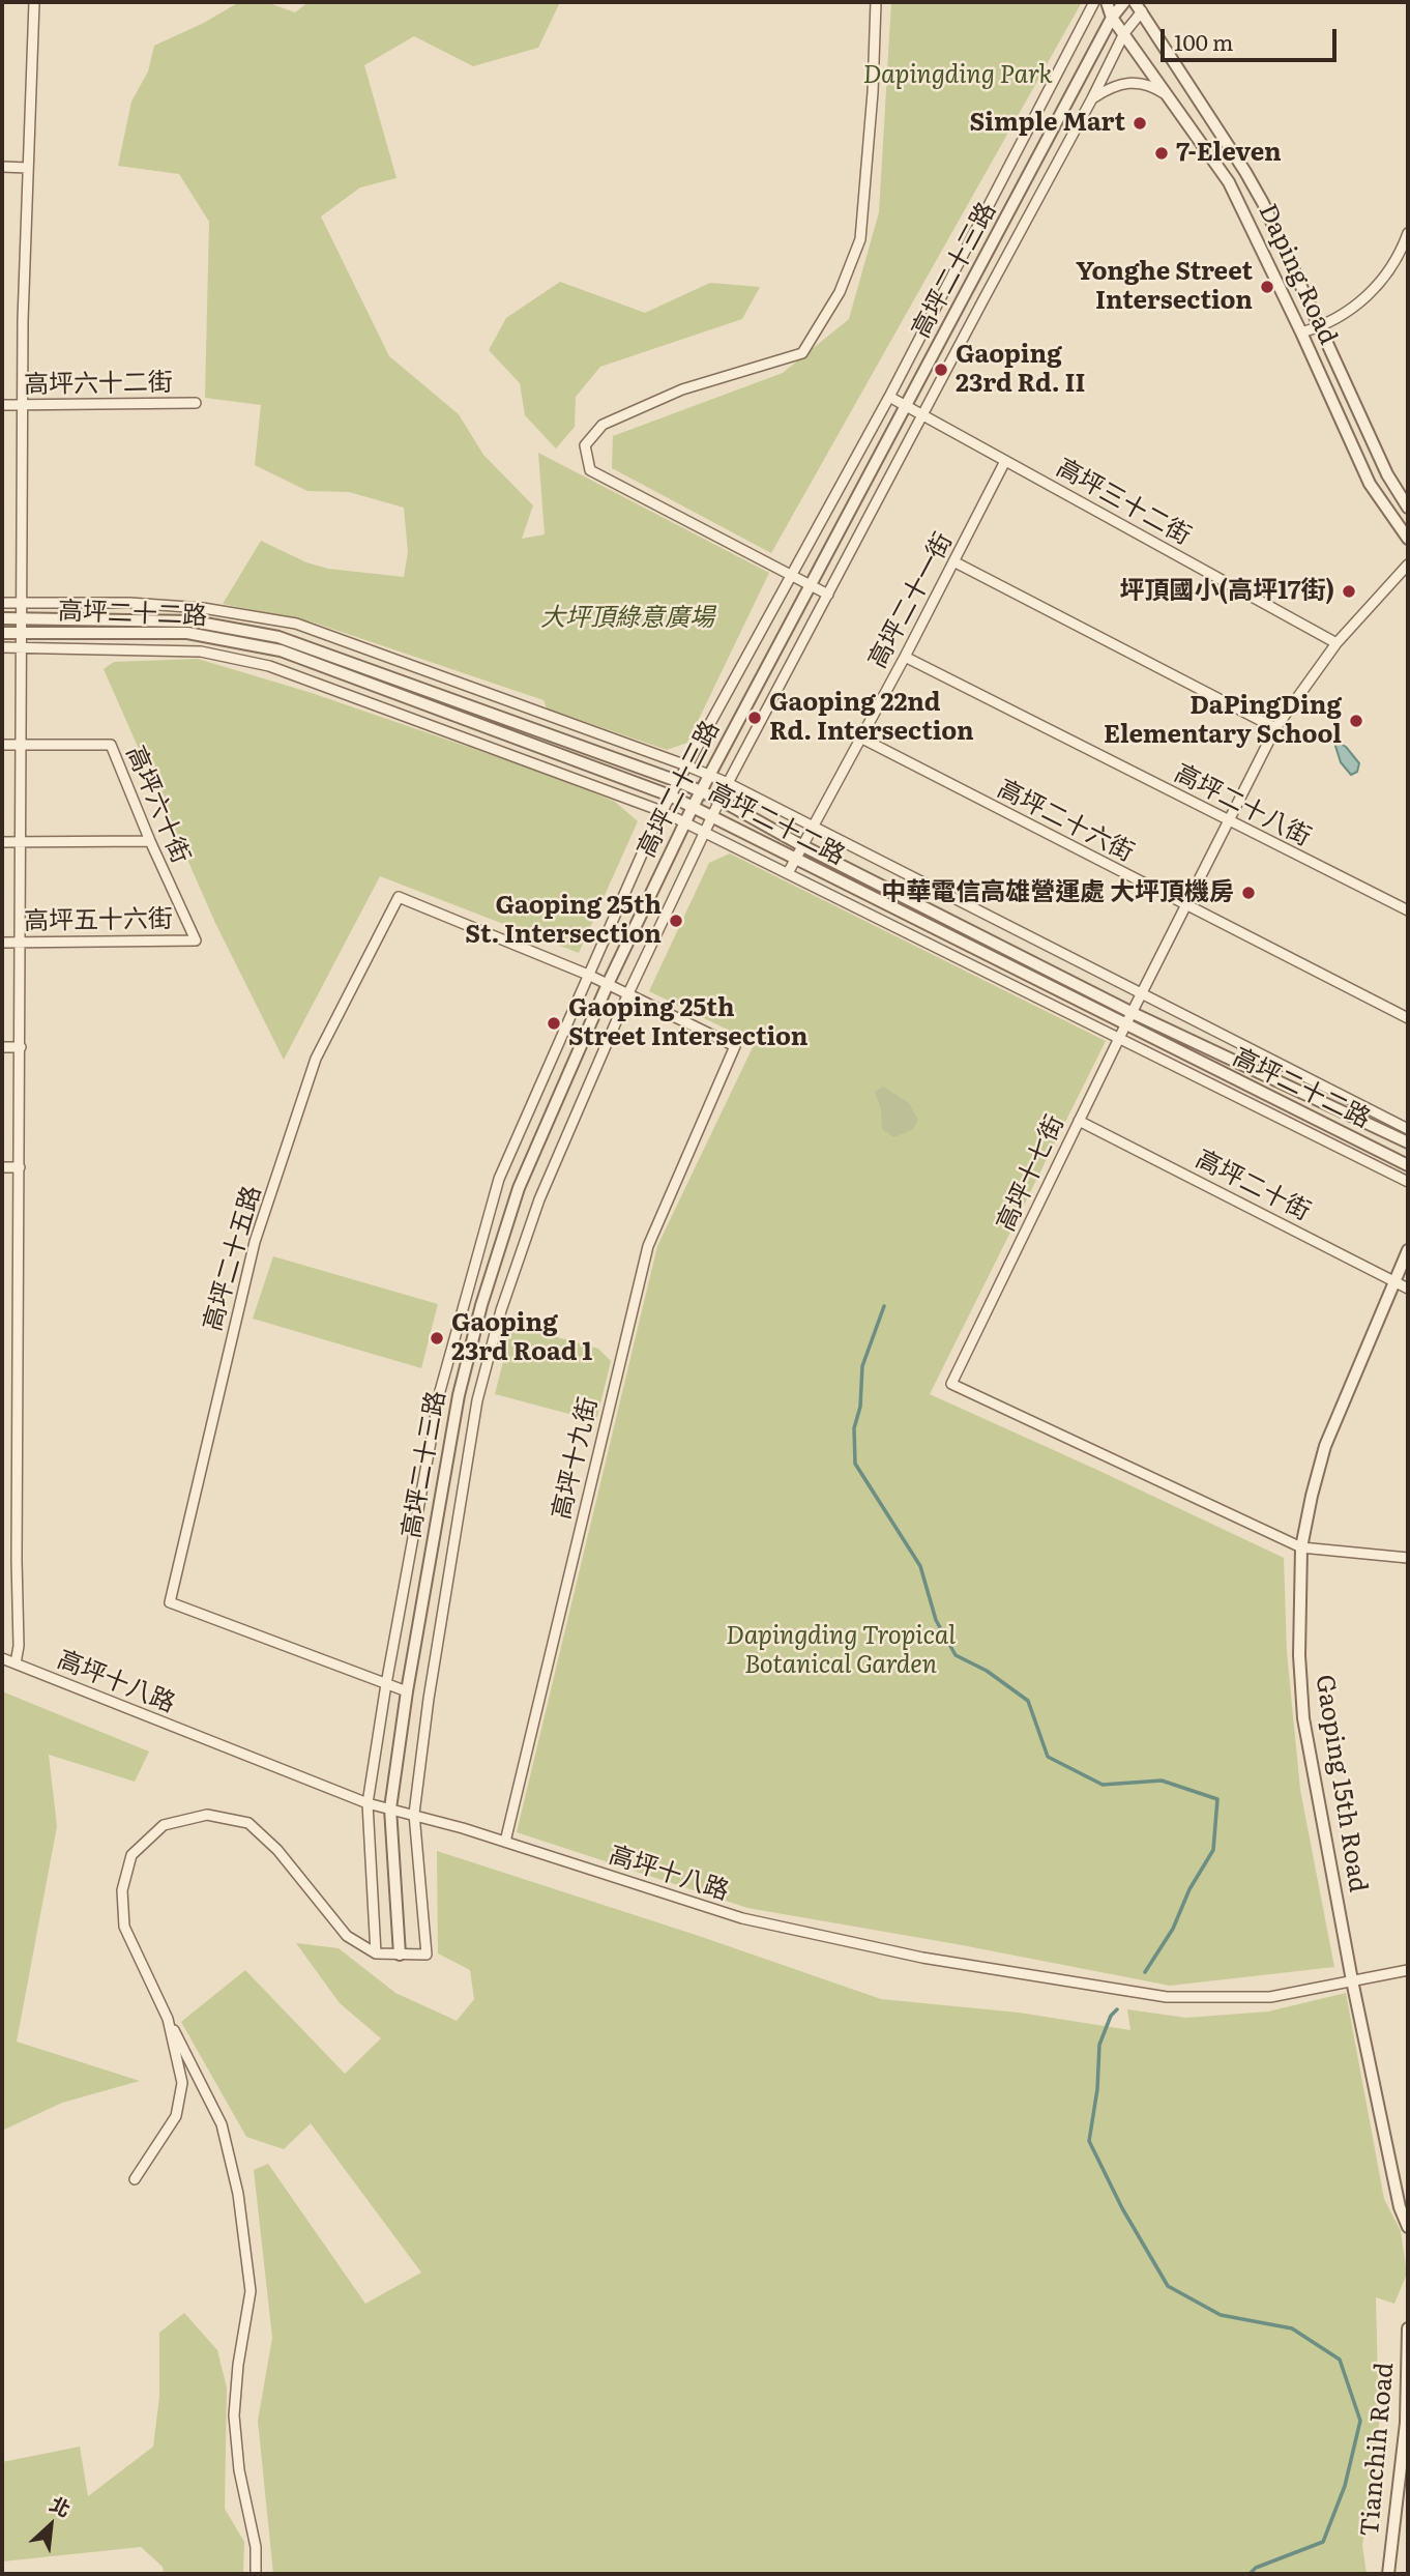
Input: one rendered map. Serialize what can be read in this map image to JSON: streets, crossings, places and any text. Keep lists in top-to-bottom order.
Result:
{
  "streets": {
    "street": [
      "高坪二十三路",
      "Daping Road",
      "高坪六十二街",
      "高坪三十二街",
      "高坪二十一街",
      "高坪二十二路",
      "高坪六十街",
      "高坪二十八街",
      "高坪二十六街",
      "高坪五十六街",
      "高坪十七街",
      "高坪二十街",
      "高坪二十五路",
      "高坪十九街",
      "高坪十八路",
      "Gaoping 15th Road",
      "Tianchih Road"
    ]
  },
  "crossings": [
    ["高坪二十三路", "Daping Road"],
    ["高坪二十三路", "高坪三十二街"],
    ["高坪二十三路", "高坪二十二路"],
    ["高坪二十三路", "高坪二十五路"],
    ["高坪二十三路", "高坪十九街"],
    ["高坪二十三路", "高坪十八路"],
    ["高坪三十二街", "高坪二十一街"],
    ["高坪三十二街", "高坪十七街"],
    ["高坪二十一街", "高坪二十二路"],
    ["高坪二十一街", "高坪二十八街"],
    ["高坪二十一街", "高坪二十六街"],
    ["高坪二十二路", "高坪十七街"],
    ["高坪六十街", "高坪五十六街"],
    ["高坪二十八街", "高坪十七街"],
    ["高坪二十六街", "高坪十七街"],
    ["高坪十七街", "高坪二十街"],
    ["高坪十七街", "Gaoping 15th Road"],
    ["高坪二十街", "Gaoping 15th Road"],
    ["高坪二十五路", "高坪十九街"],
    ["高坪十九街", "高坪十八路"],
    ["高坪十八路", "Gaoping 15th Road"]
  ],
  "parks": ["Dapingding Park", "大坪頂綠意廣場", "Dapingding Tropical Botanical Garden"],
  "places": [
    "Simple Mart",
    "7-Eleven",
    "Yonghe Street Intersection",
    "Gaoping 23rd Rd. II",
    "坪頂國小(高坪17街)",
    "Gaoping 22nd Rd. Intersection",
    "DaPingDing Elementary School",
    "中華電信高雄營運處 大坪頂機房",
    "Gaoping 25th St. Intersection",
    "Gaoping 25th Street Intersection",
    "Gaoping 23rd Road 1"
  ],
  "scale_bar": "100 m",
  "north": "top right"
}
